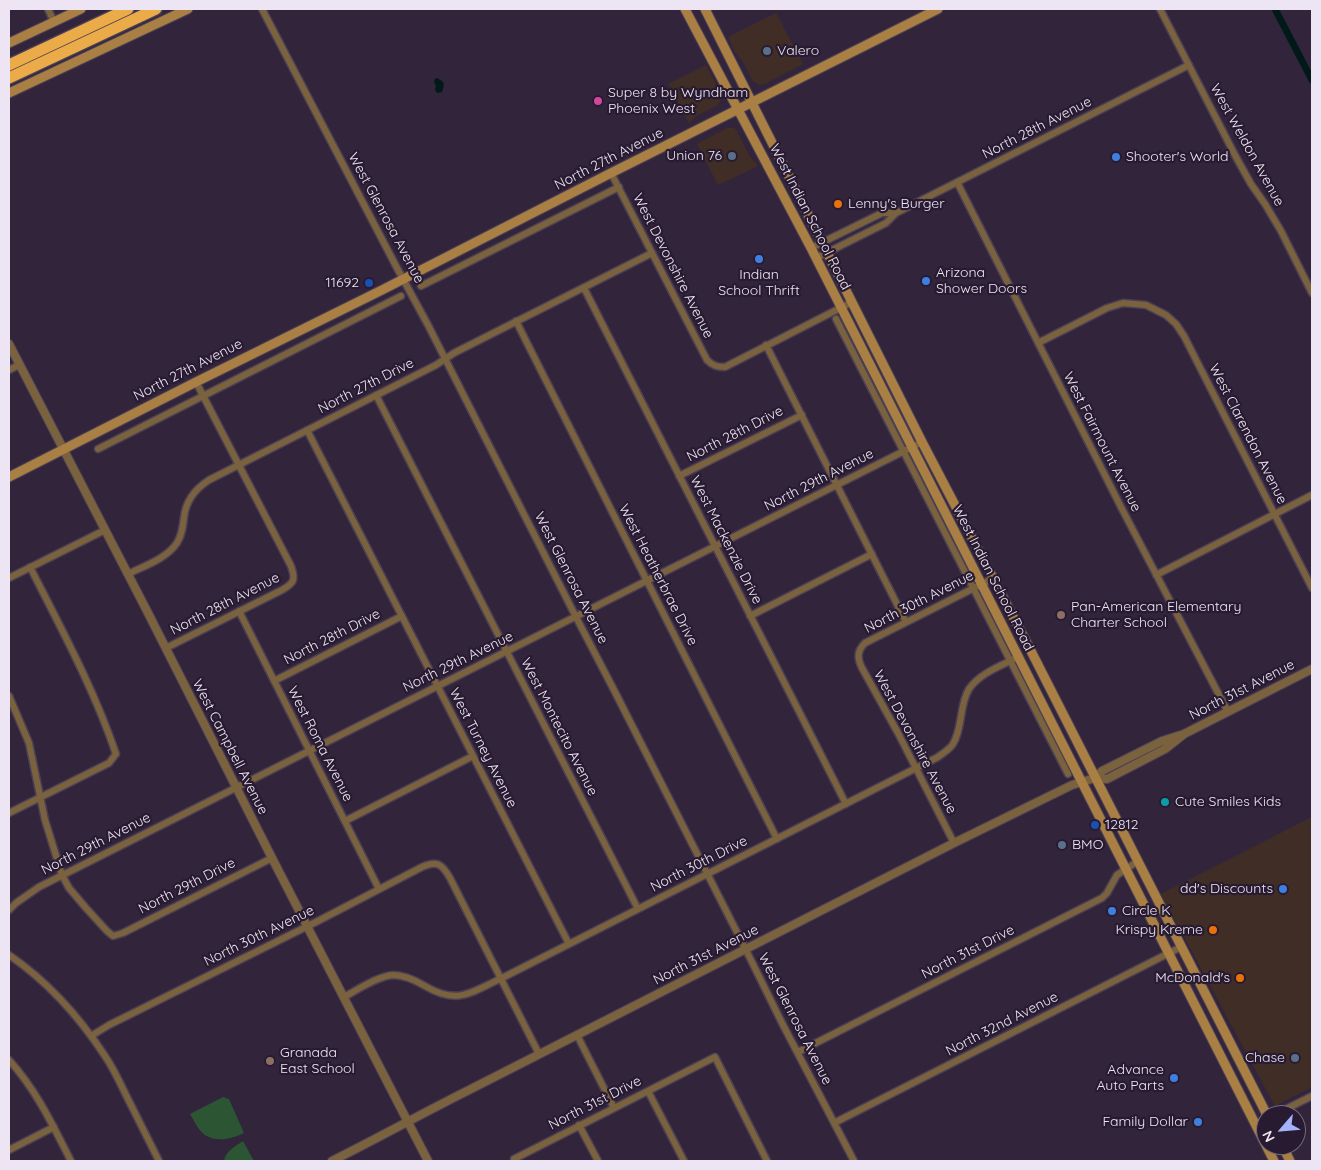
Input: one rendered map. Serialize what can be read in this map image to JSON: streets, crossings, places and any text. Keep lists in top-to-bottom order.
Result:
{
  "streets": {
    "main road": ["North 27th Avenue", "West Indian School Road"],
    "street": [
      "North 28th Avenue",
      "West Weldon Avenue",
      "West Glenrosa Avenue",
      "West Devonshire Avenue",
      "North 27th Drive",
      "North 28th Drive",
      "West Clarendon Avenue",
      "West Fairmount Avenue",
      "North 29th Avenue",
      "West Mackenzie Drive",
      "West Heatherbrae Drive",
      "North 30th Avenue",
      "North 31st Avenue",
      "West Montecito Avenue",
      "West Roma Avenue",
      "West Campbell Avenue",
      "West Turney Avenue",
      "North 30th Drive",
      "North 29th Drive",
      "North 31st Drive",
      "North 32nd Avenue"
    ]
  },
  "crossings": [
    ["North 28th Avenue", "West Weldon Avenue"],
    ["North 28th Avenue", "West Indian School Road"],
    ["North 28th Avenue", "North 27th Drive"],
    ["North 28th Avenue", "West Fairmount Avenue"],
    ["North 28th Avenue", "West Roma Avenue"],
    ["North 28th Avenue", "West Campbell Avenue"],
    ["North 27th Avenue", "West Indian School Road"],
    ["North 27th Avenue", "West Glenrosa Avenue"],
    ["North 27th Avenue", "West Devonshire Avenue"],
    ["North 27th Avenue", "West Campbell Avenue"],
    ["West Indian School Road", "North 29th Avenue"],
    ["West Indian School Road", "North 30th Avenue"],
    ["West Indian School Road", "North 31st Avenue"],
    ["West Indian School Road", "North 30th Drive"],
    ["West Indian School Road", "North 31st Drive"],
    ["West Indian School Road", "North 32nd Avenue"],
    ["West Glenrosa Avenue", "North 27th Drive"],
    ["West Glenrosa Avenue", "North 29th Avenue"],
    ["West Glenrosa Avenue", "North 31st Avenue"],
    ["West Glenrosa Avenue", "North 30th Drive"],
    ["West Glenrosa Avenue", "North 31st Drive"],
    ["West Glenrosa Avenue", "North 32nd Avenue"],
    ["West Devonshire Avenue", "North 27th Drive"],
    ["West Devonshire Avenue", "North 30th Avenue"],
    ["West Devonshire Avenue", "North 31st Avenue"],
    ["West Devonshire Avenue", "North 30th Drive"],
    ["North 27th Drive", "West Mackenzie Drive"],
    ["North 27th Drive", "West Heatherbrae Drive"],
    ["North 27th Drive", "West Montecito Avenue"],
    ["North 27th Drive", "West Campbell Avenue"],
    ["North 27th Drive", "West Turney Avenue"],
    ["North 28th Drive", "West Mackenzie Drive"],
    ["North 28th Drive", "West Roma Avenue"],
    ["North 28th Drive", "West Turney Avenue"],
    ["West Clarendon Avenue", "West Fairmount Avenue"],
    ["West Fairmount Avenue", "North 31st Avenue"],
    ["North 29th Avenue", "West Mackenzie Drive"],
    ["North 29th Avenue", "West Heatherbrae Drive"],
    ["North 29th Avenue", "West Montecito Avenue"],
    ["North 29th Avenue", "West Roma Avenue"],
    ["North 29th Avenue", "West Campbell Avenue"],
    ["North 29th Avenue", "West Turney Avenue"],
    ["North 29th Avenue", "North 29th Drive"],
    ["West Mackenzie Drive", "North 30th Drive"],
    ["West Heatherbrae Drive", "North 30th Drive"],
    ["North 30th Avenue", "West Roma Avenue"],
    ["North 30th Avenue", "West Campbell Avenue"],
    ["North 30th Avenue", "North 30th Drive"],
    ["North 31st Avenue", "West Campbell Avenue"],
    ["West Montecito Avenue", "North 30th Drive"],
    ["West Campbell Avenue", "North 30th Drive"],
    ["West Campbell Avenue", "North 29th Drive"],
    ["West Turney Avenue", "North 30th Drive"]
  ],
  "places": [
    "Valero",
    "Super 8 by Wyndham Phoenix West",
    "Union 76",
    "Shooter's World",
    "Lenny's Burger",
    "Indian School Thrift",
    "Arizona Shower Doors",
    "11692",
    "Pan-American Elementary Charter School",
    "Cute Smiles Kids",
    "12812",
    "BMO",
    "dd's Discounts",
    "Circle K",
    "Krispy Kreme",
    "McDonald's",
    "Chase",
    "Granada East School",
    "Advance Auto Parts",
    "Family Dollar"
  ],
  "north": "bottom left"
}
